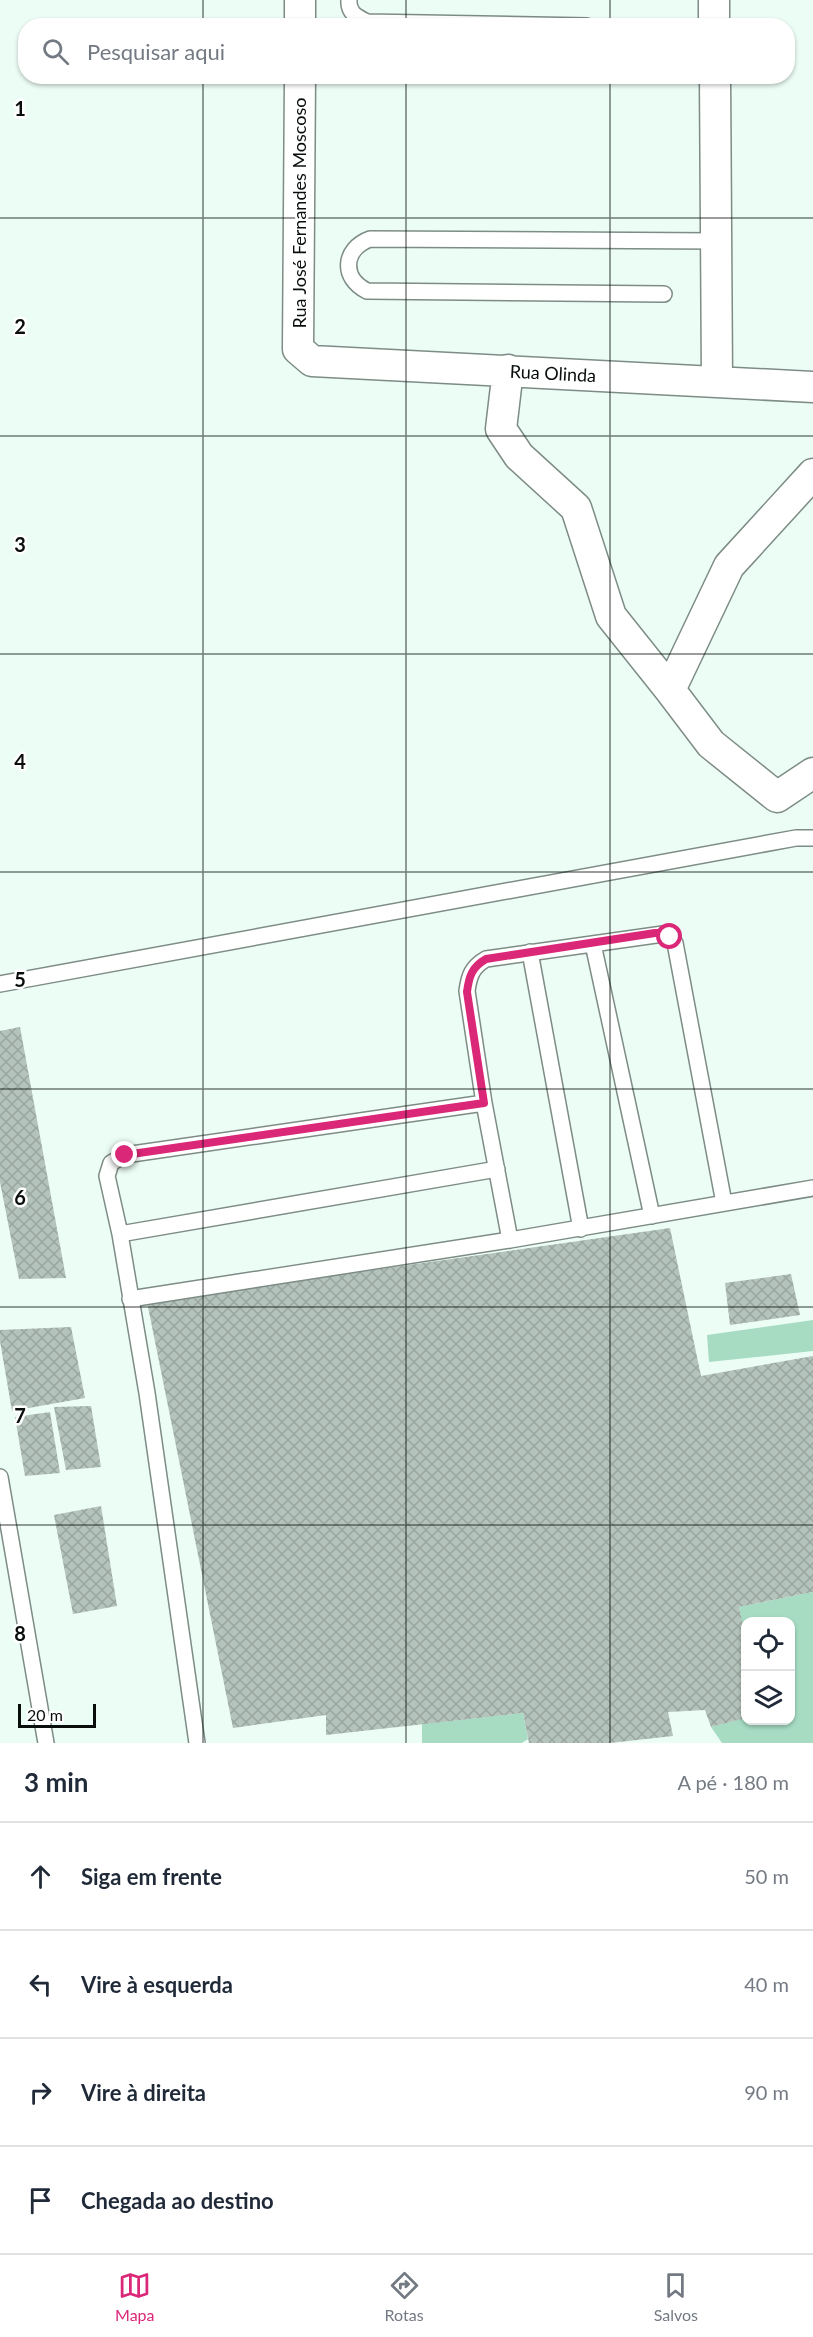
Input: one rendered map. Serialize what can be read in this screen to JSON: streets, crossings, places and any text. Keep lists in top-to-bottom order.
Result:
{
  "streets": {
    "street": ["Rua José Fernandes Moscoso", "Rua Olinda"]
  },
  "crossings": [
    ["Rua José Fernandes Moscoso", "Rua Olinda"]
  ],
  "scale_bar": "20 m",
  "page": {
    "search": "Pesquisar aqui",
    "scale": "20 m",
    "heading": ["3 min", "A pé · 180 m"],
    "list": [
      ["Siga em frente", "50 m"],
      ["Vire à esquerda", "40 m"],
      ["Vire à direita", "90 m"],
      "Chegada ao destino"
    ],
    "nav": ["Mapa", "Rotas", "Salvos"]
  },
  "grid": {
    "rows": [
      "1",
      "2",
      "3",
      "4",
      "5",
      "6",
      "7",
      "8"
    ]
  }
}
